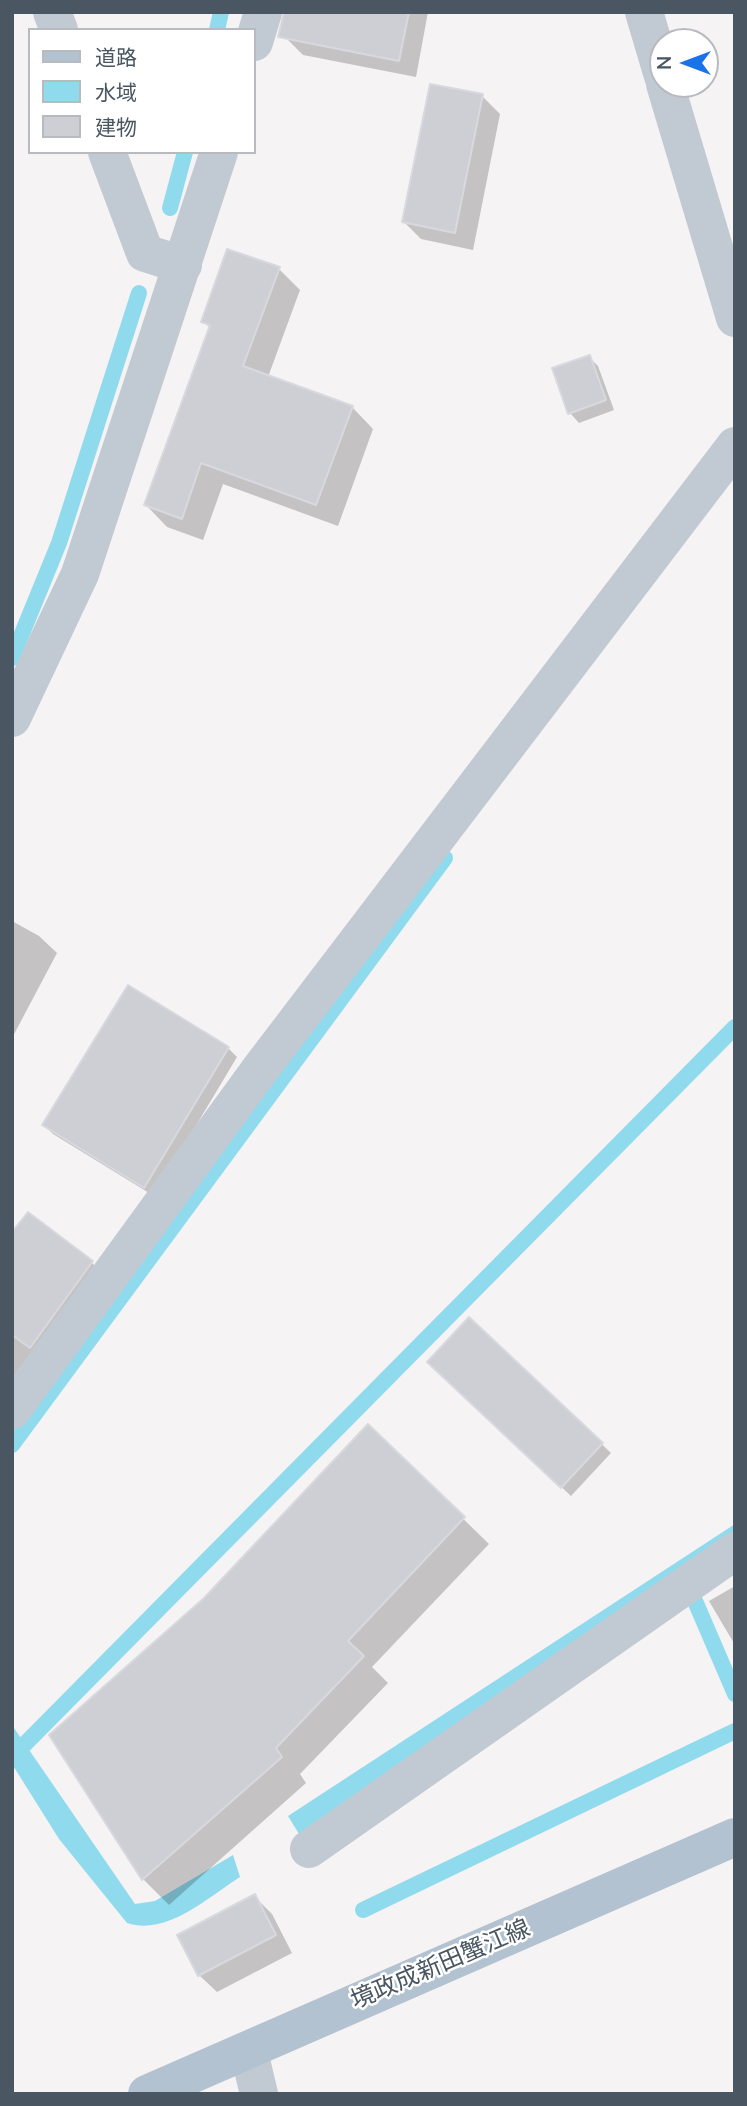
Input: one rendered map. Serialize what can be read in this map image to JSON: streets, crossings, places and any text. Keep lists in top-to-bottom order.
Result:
{
  "streets": {
    "main road": ["境政成新田蟹江線"]
  },
  "legend": ["道路", "水域", "建物"],
  "north": "left"
}
